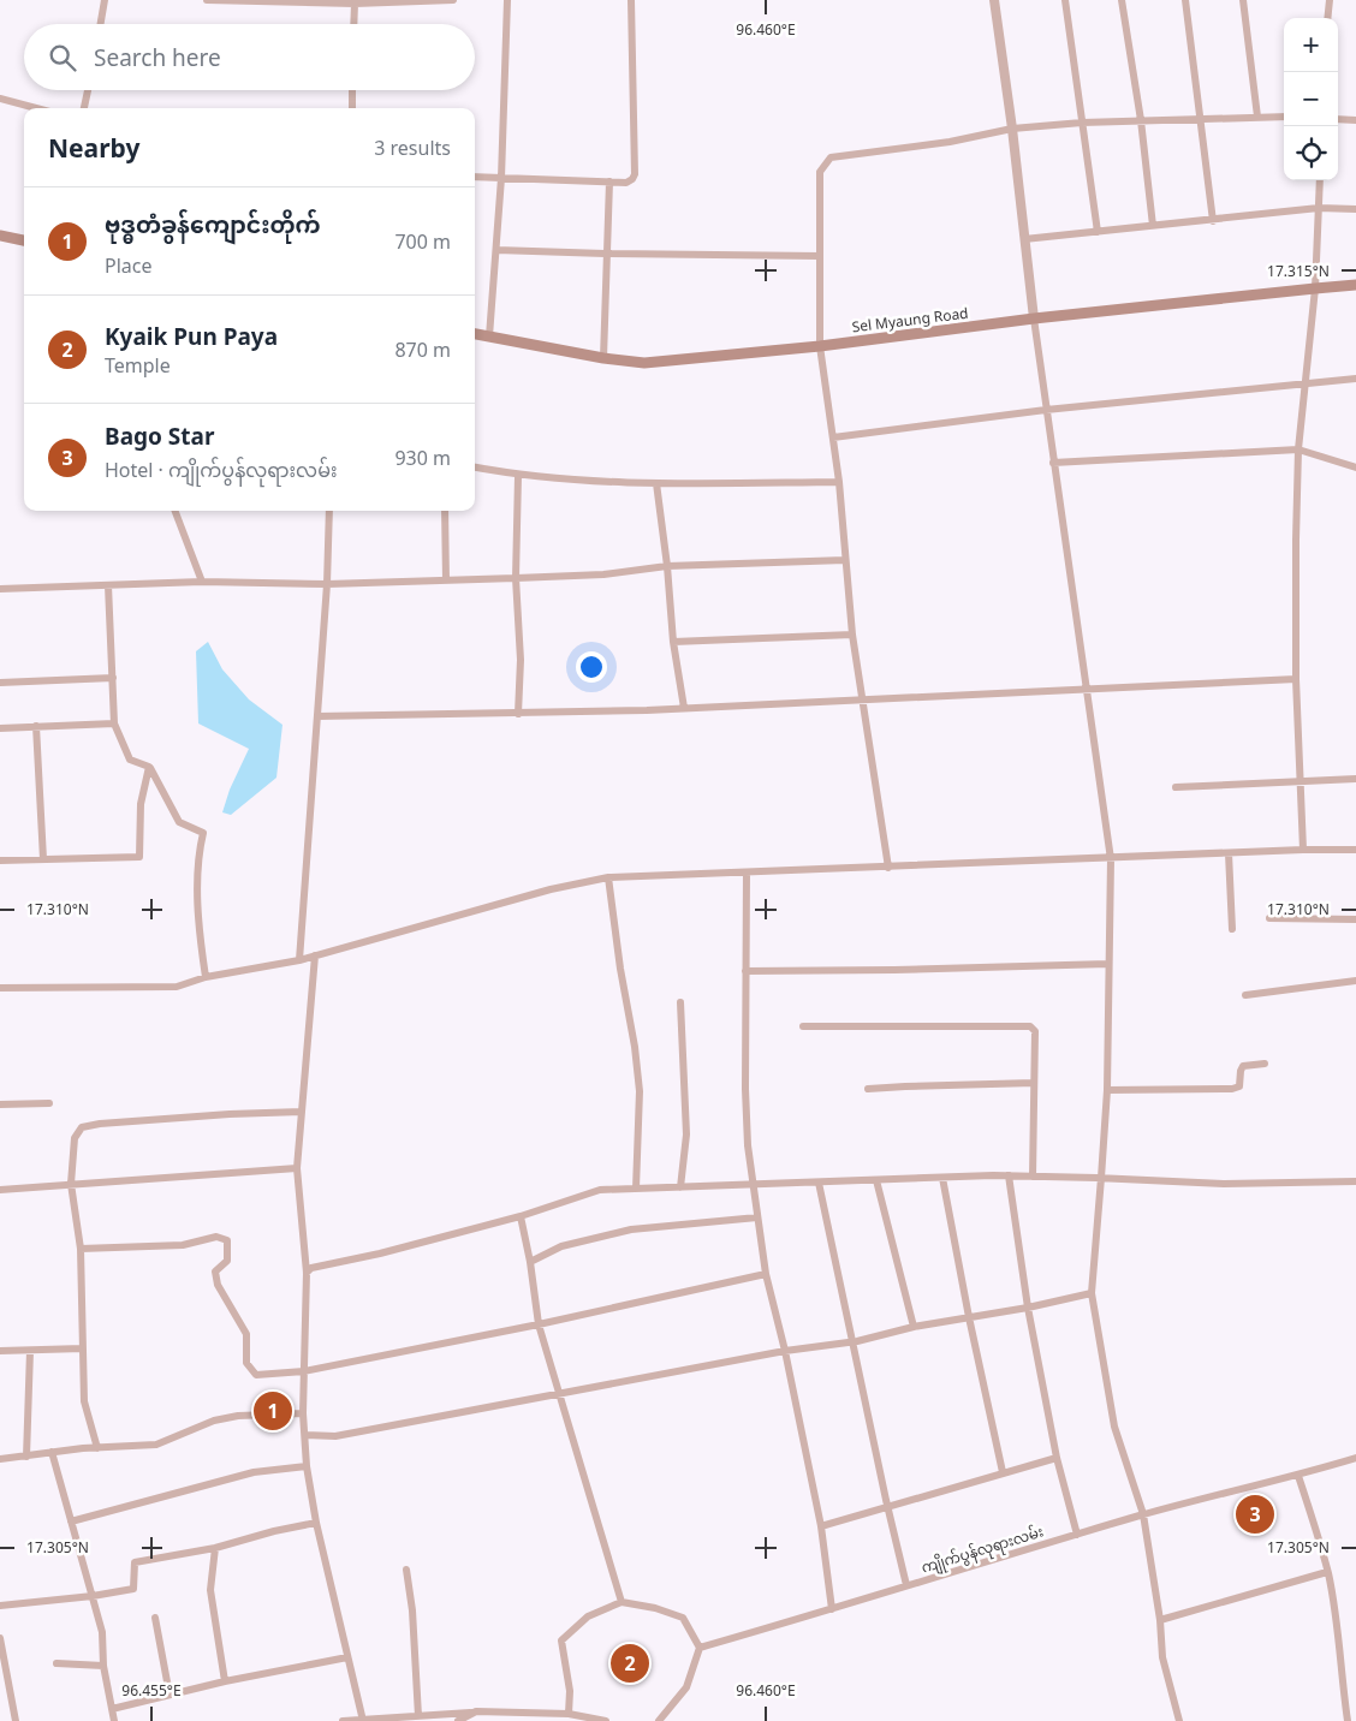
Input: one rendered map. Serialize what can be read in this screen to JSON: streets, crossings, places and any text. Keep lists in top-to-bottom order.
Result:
{
  "streets": {
    "main road": ["Sel Myaung Road"],
    "street": ["ကျိုက်ပွန်လုရားလမ်း"]
  },
  "page": {
    "map_buttons": ["+", "−"],
    "search": "Search here",
    "heading": ["Nearby", "3 results"],
    "list": [
      {
        "mark": "1",
        "name": "ဗုဒ္ဓတံခွန်ကျောင်းတိုက်",
        "note": "Place",
        "value": "700 m"
      },
      {
        "mark": "2",
        "name": "Kyaik Pun Paya",
        "note": "Temple",
        "value": "870 m"
      },
      {
        "mark": "3",
        "name": "Bago Star",
        "note": "Hotel · ကျိုက်ပွန်လုရားလမ်း",
        "value": "930 m"
      }
    ],
    "pins": ["1", "3", "2"]
  },
  "coordinates": [
    "96.460°E",
    "17.315°N",
    "17.310°N",
    "17.305°N",
    "96.455°E"
  ]
}
